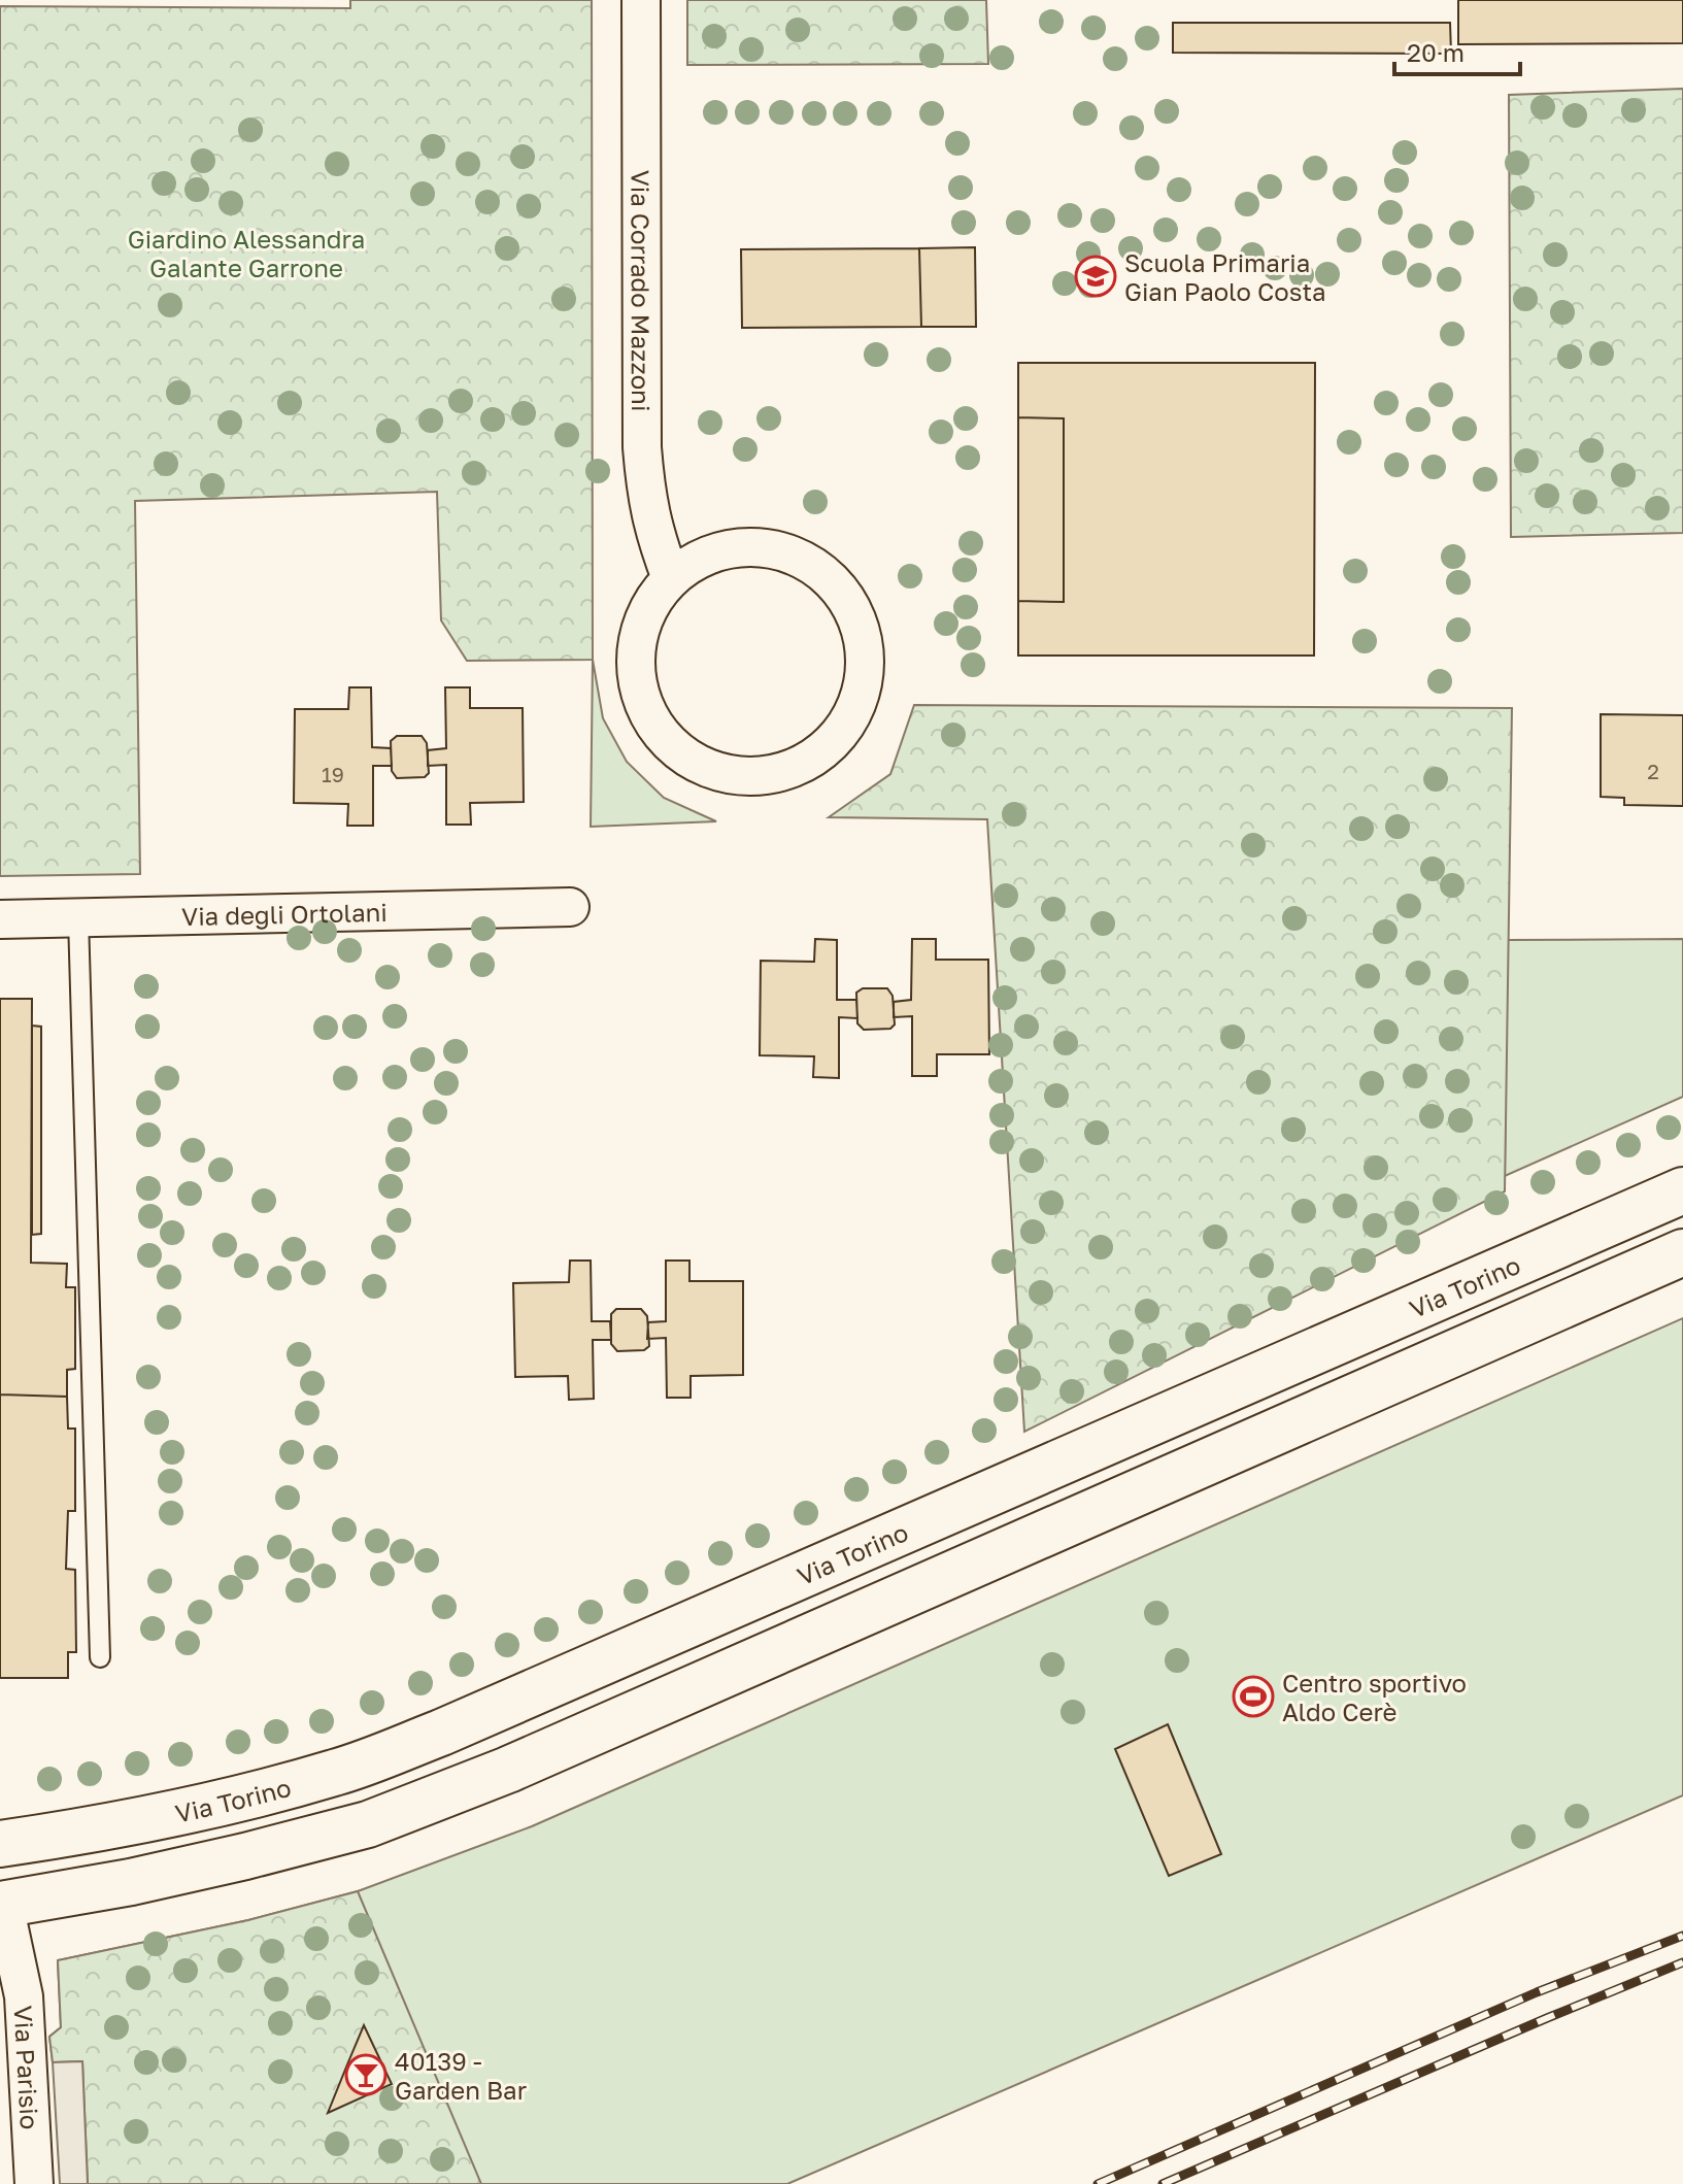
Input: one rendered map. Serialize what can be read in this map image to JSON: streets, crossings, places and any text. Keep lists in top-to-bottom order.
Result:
{
  "streets": {
    "main road": ["Via Torino"],
    "street": ["Via Corrado Mazzoni", "Via degli Ortolani", "Via Parisio"]
  },
  "parks": ["Giardino Alessandra Galante Garrone"],
  "places": {
    "school or university": ["Scuola Primaria Gian Paolo Costa"],
    "sports": ["Centro sportivo Aldo Cerè"],
    "bar": ["40139 - Garden Bar"]
  },
  "house_numbers": ["2", "19"],
  "scale_bar": "20 m"
}
